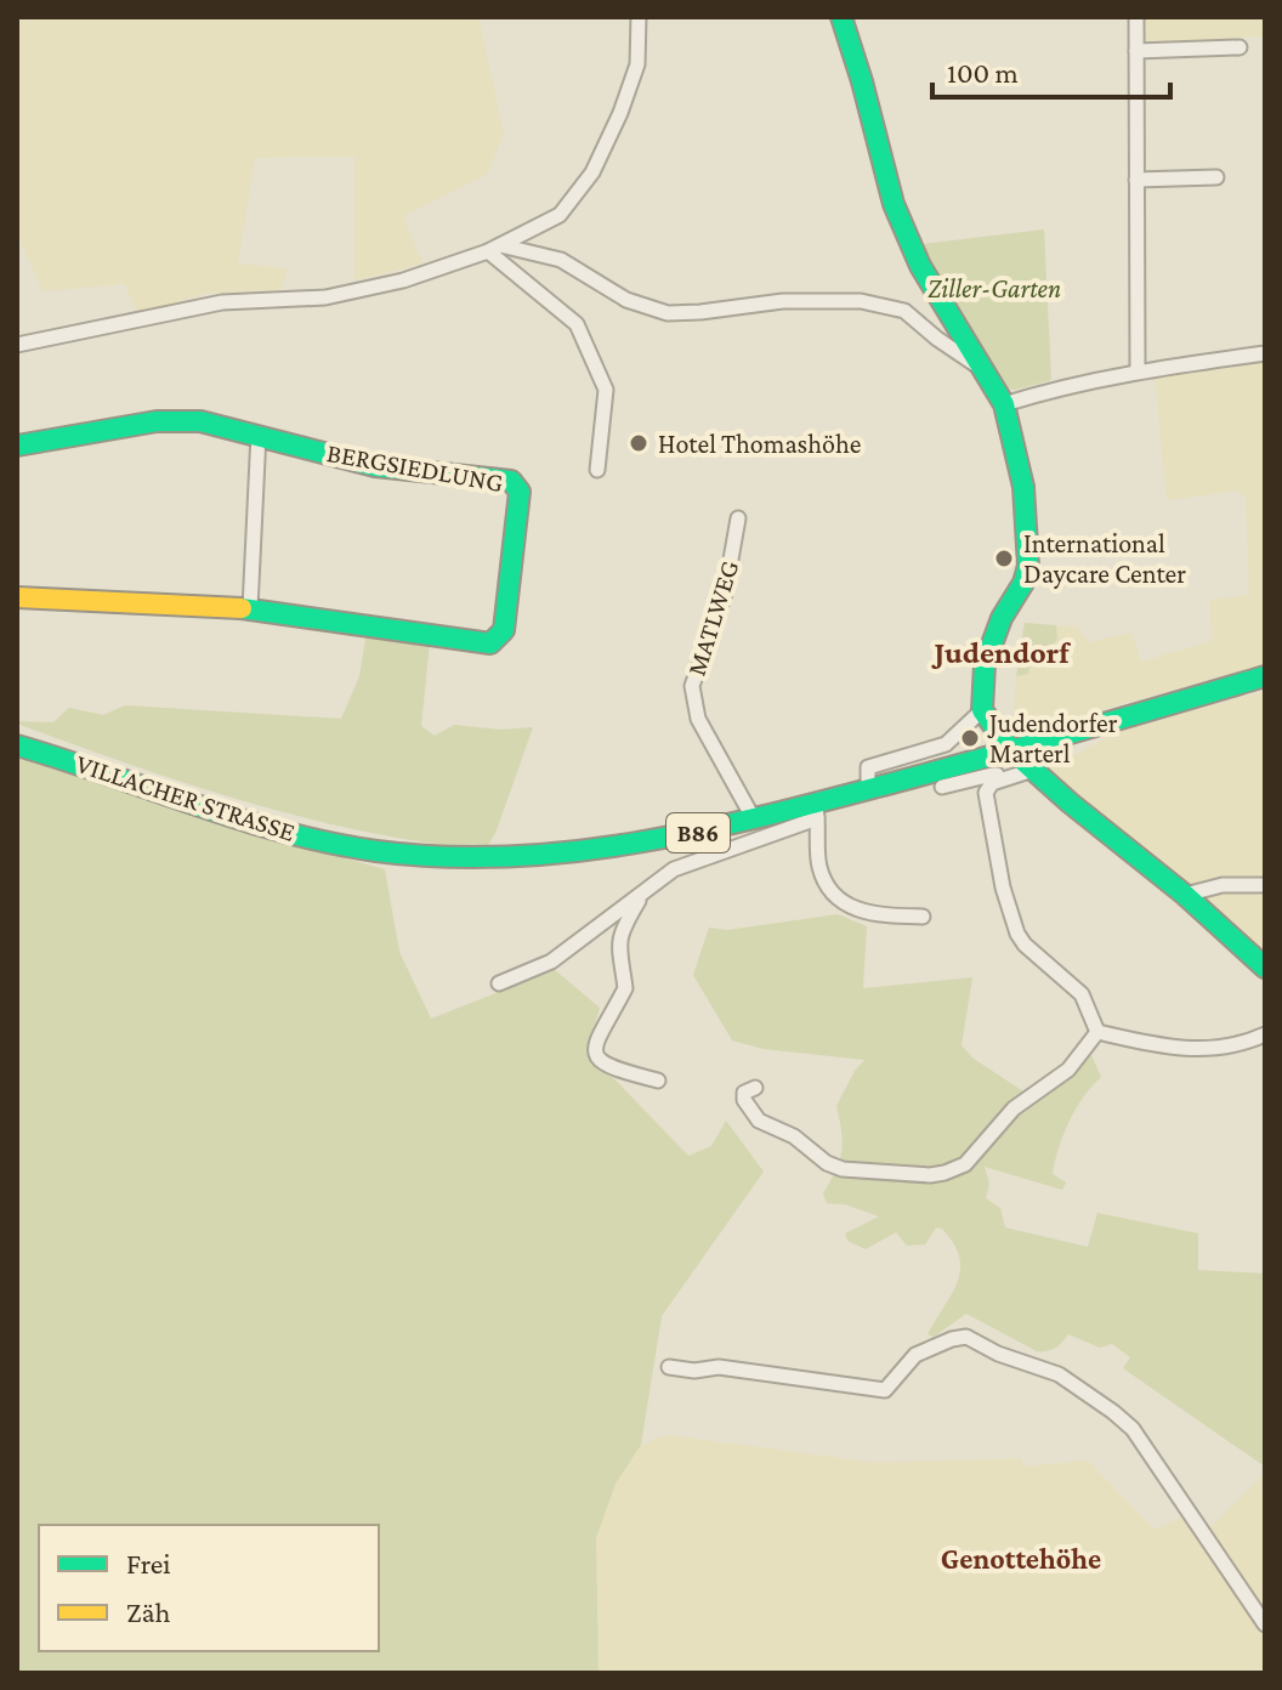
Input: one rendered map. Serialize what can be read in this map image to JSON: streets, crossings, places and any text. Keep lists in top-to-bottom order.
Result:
{
  "streets": {
    "street": [
      "BERGSIEDLUNG",
      "MATLWEG",
      "VILLACHER STRASSE",
      "B86"
    ]
  },
  "crossings": [
    ["MATLWEG", "VILLACHER STRASSE"]
  ],
  "districts": ["Judendorf", "Genottehöhe"],
  "parks": ["Ziller-Garten"],
  "places": ["Hotel Thomashöhe", "International Daycare Center", "Judendorfer Marterl"],
  "legend": ["Frei", "Zäh"],
  "scale_bar": "100 m"
}
